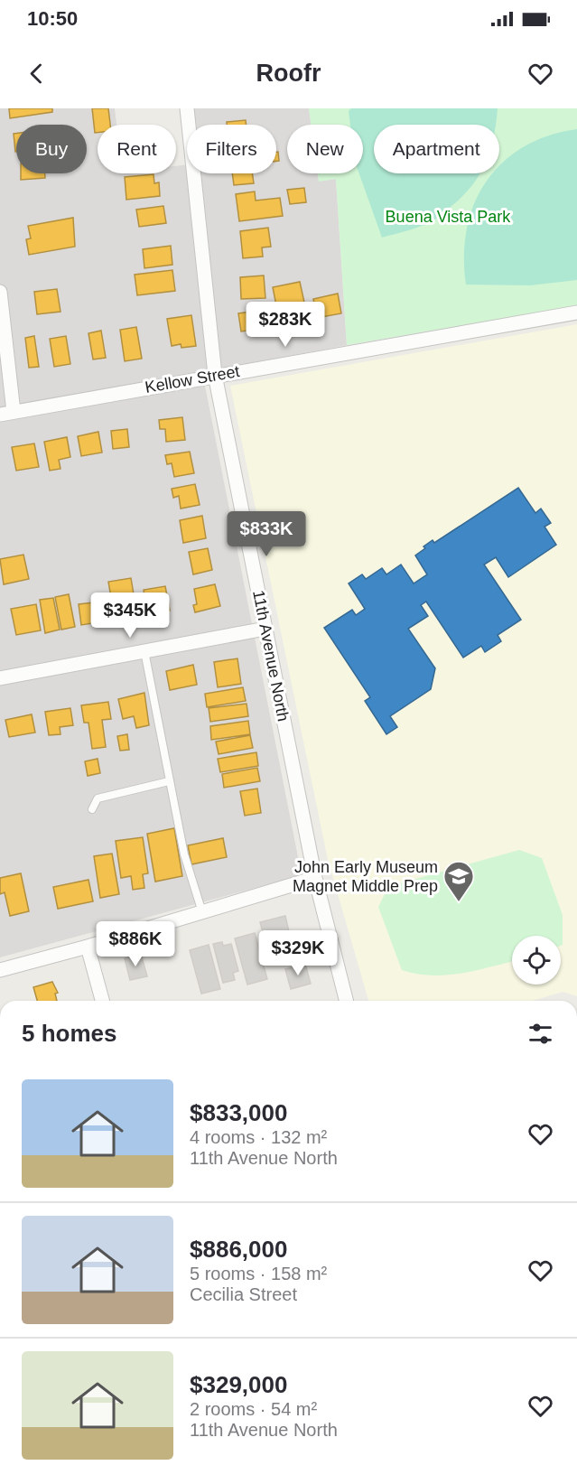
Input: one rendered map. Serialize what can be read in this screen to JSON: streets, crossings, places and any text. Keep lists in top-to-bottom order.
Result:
{
  "streets": {
    "street": ["Kellow Street", "11th Avenue North"]
  },
  "crossings": [
    ["Kellow Street", "11th Avenue North"]
  ],
  "parks": ["Buena Vista Park"],
  "places": {
    "school or university": ["John Early Museum Magnet Middle Prep"]
  },
  "page": {
    "status": "10:50",
    "header": "Roofr",
    "chip": [
      "Buy",
      "Rent",
      "Filters",
      "New",
      "Apartment"
    ],
    "price": [
      "$283K",
      "$833K",
      "$345K",
      "$886K",
      "$329K"
    ],
    "heading": "5 homes",
    "list": [
      {
        "name": "$833,000",
        "note": "4 rooms · 132 m² · 11th Avenue North"
      },
      {
        "name": "$886,000",
        "note": "5 rooms · 158 m² · Cecilia Street"
      },
      {
        "name": "$329,000",
        "note": "2 rooms · 54 m² · 11th Avenue North"
      }
    ]
  }
}
